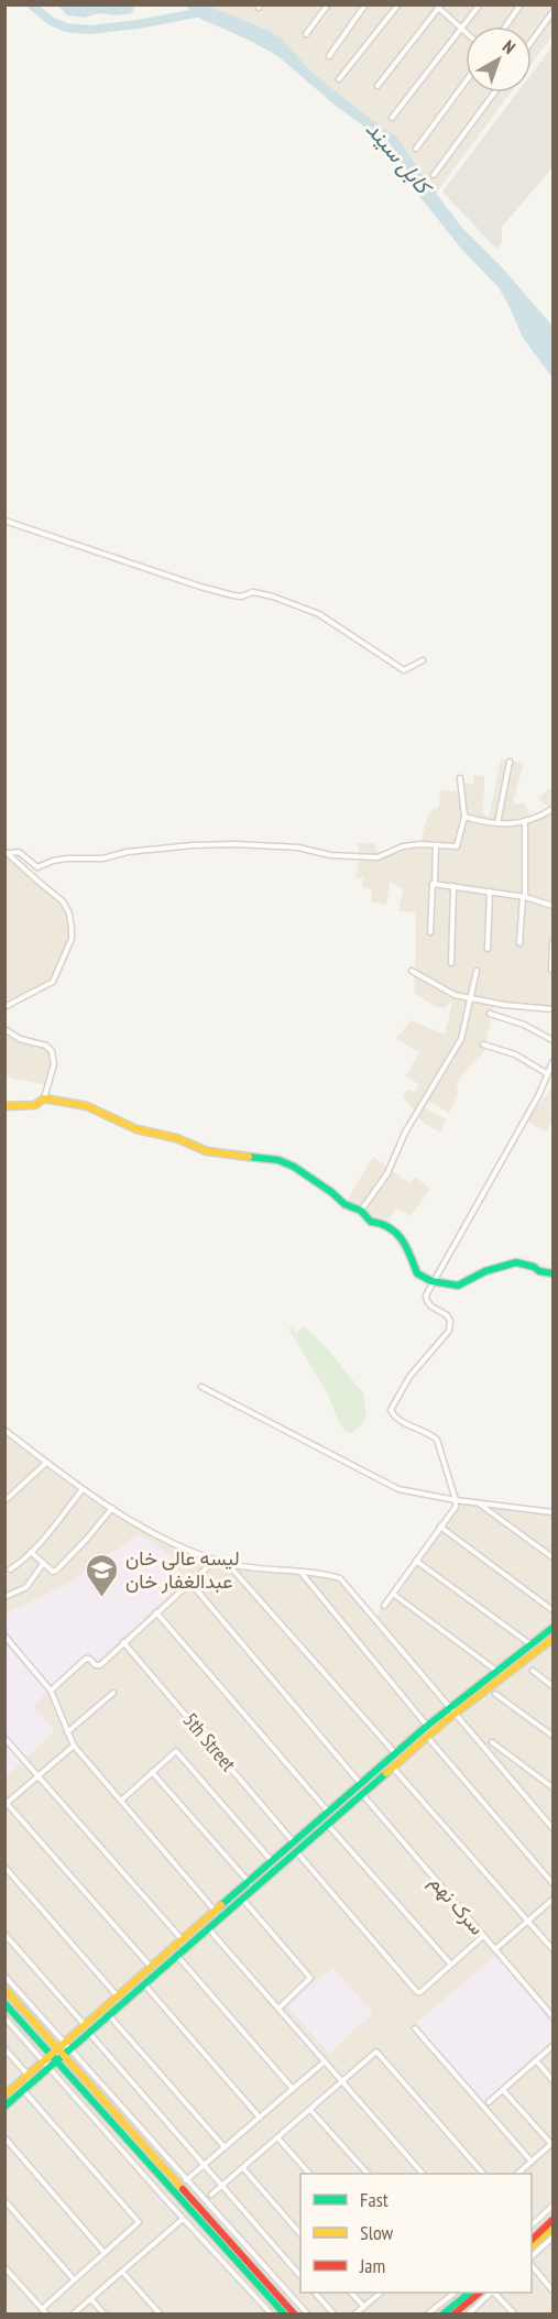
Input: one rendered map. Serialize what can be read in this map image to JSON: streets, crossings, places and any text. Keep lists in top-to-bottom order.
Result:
{
  "streets": {
    "street": ["5th Street", "سرک نهم"]
  },
  "water": ["کابل سيند"],
  "places": {
    "school or university": ["لیسه عالی خان عبدالغفار خان"]
  },
  "legend": ["Fast", "Slow", "Jam"],
  "north": "top right"
}
